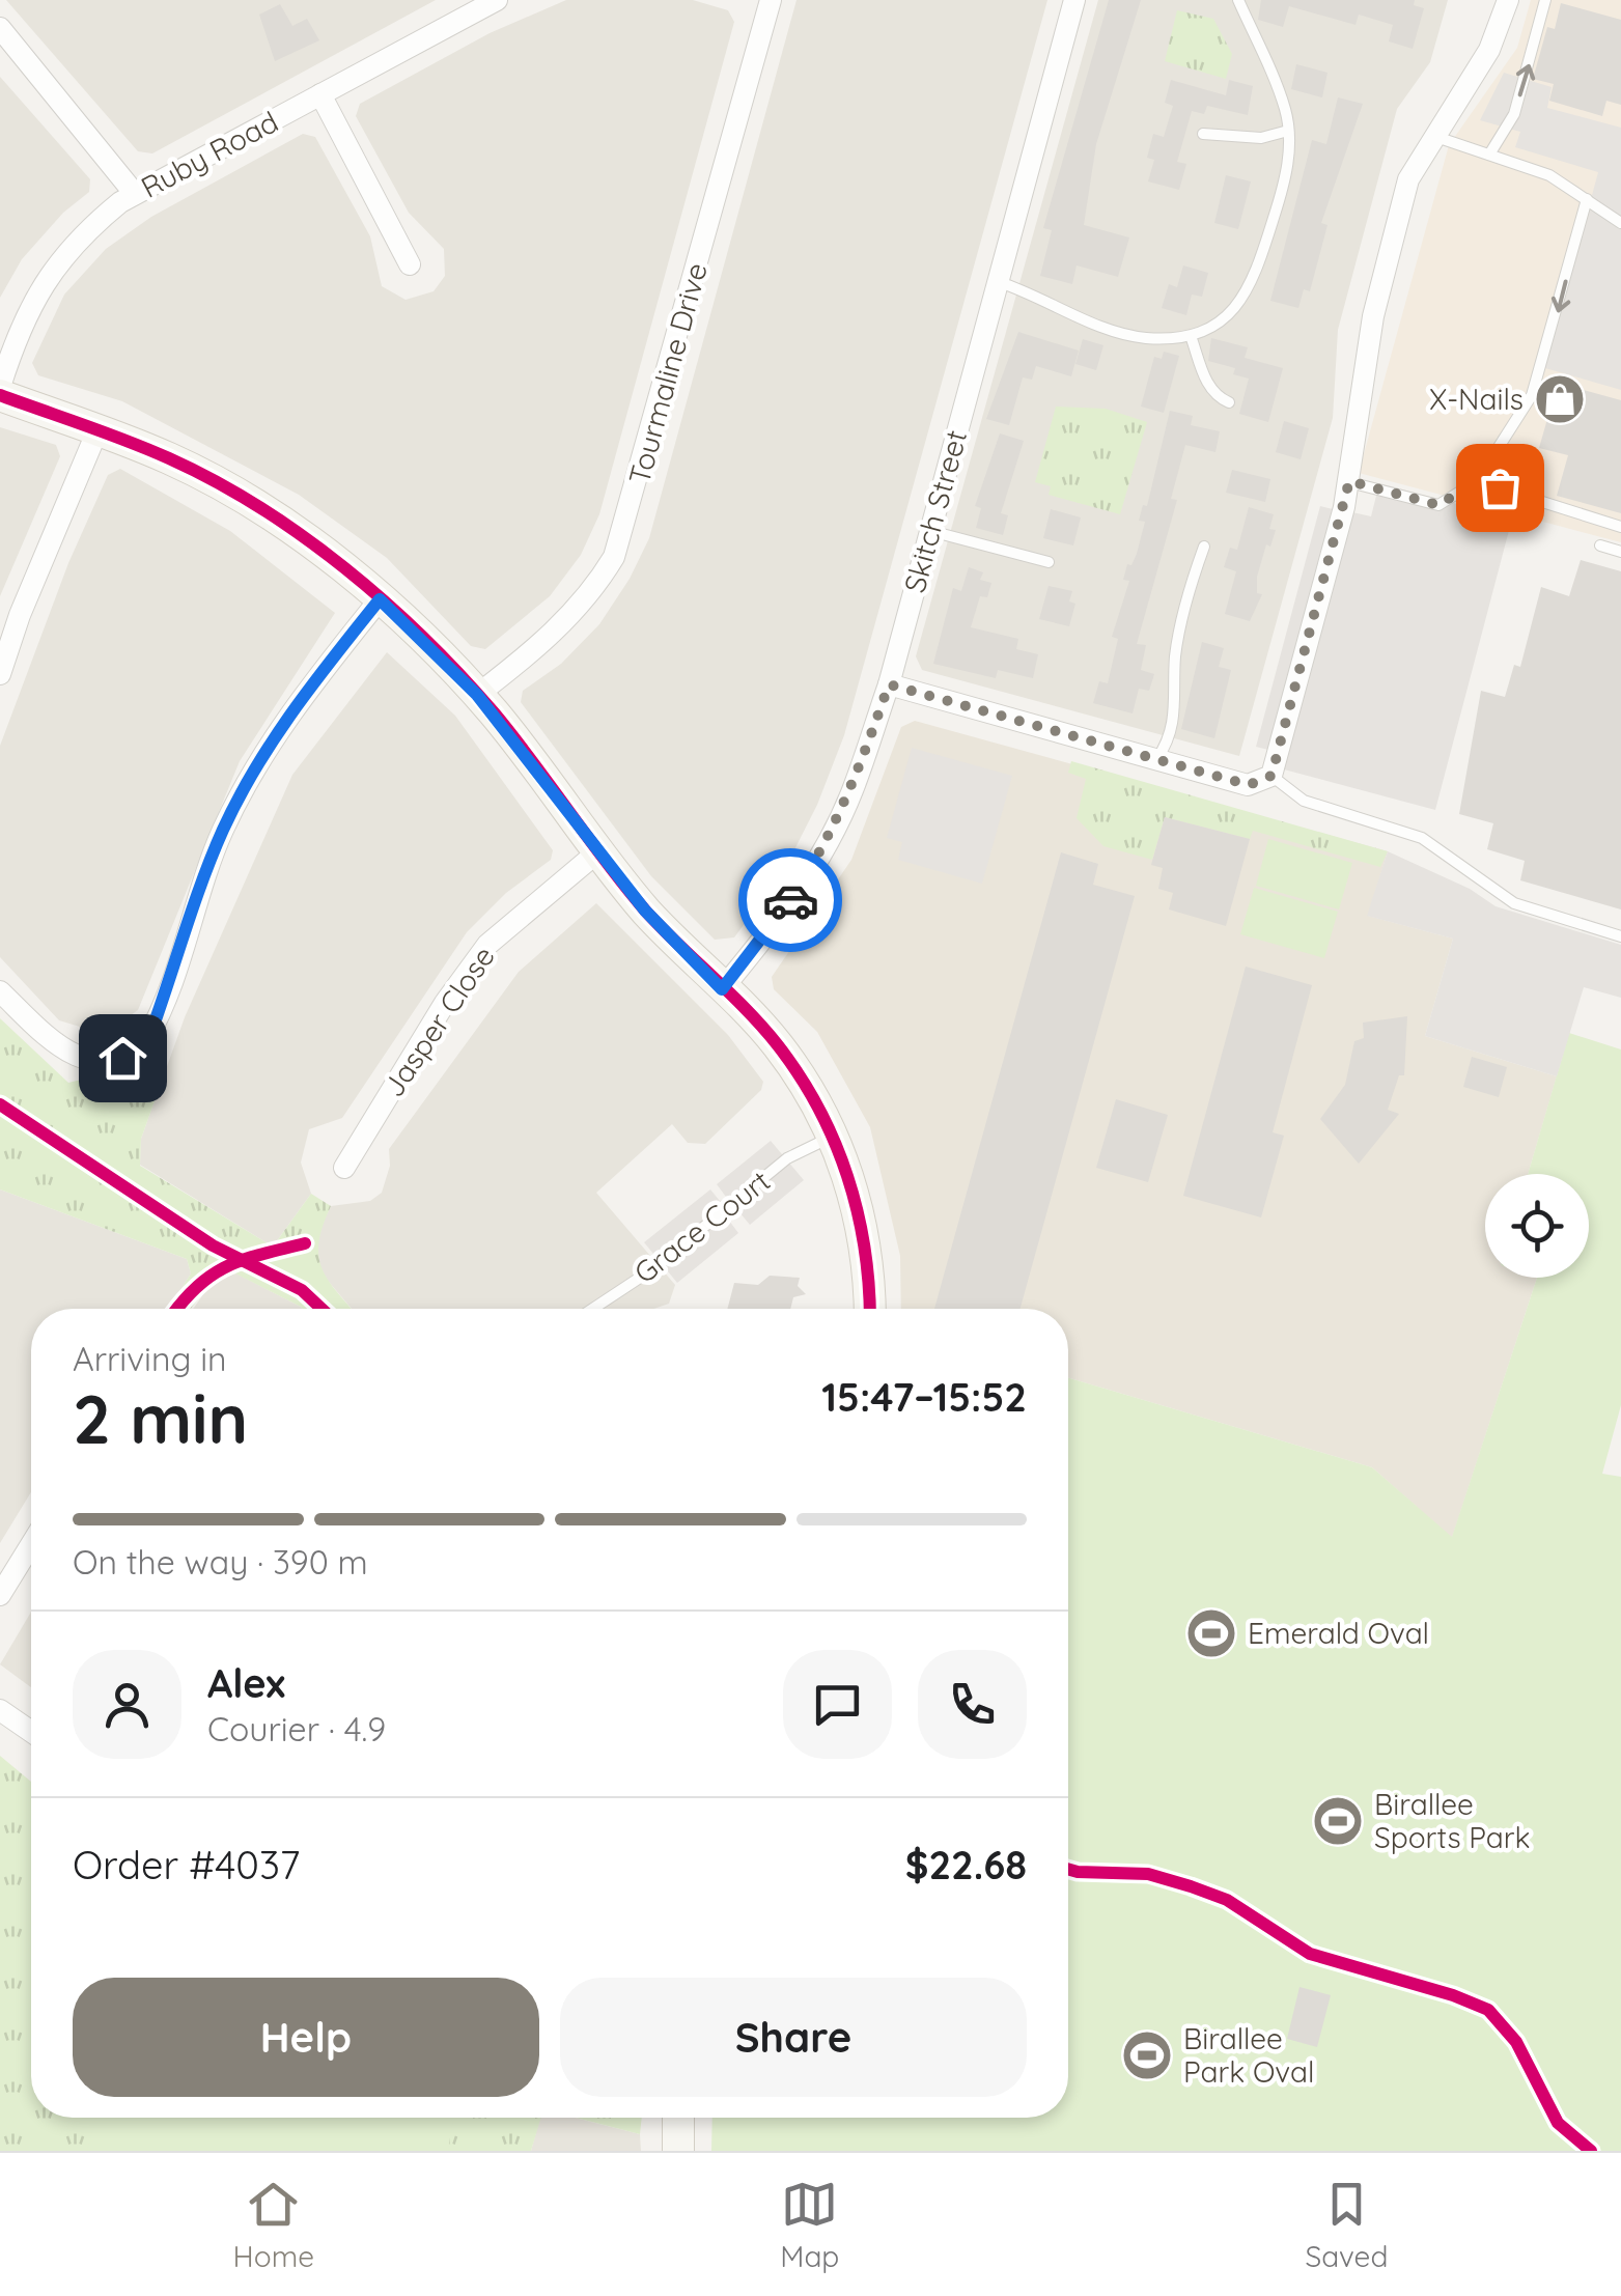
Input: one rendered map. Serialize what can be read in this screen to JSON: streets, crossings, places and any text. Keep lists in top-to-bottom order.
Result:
{
  "streets": {
    "street": [
      "Ruby Road",
      "Tourmaline Drive",
      "Skitch Street",
      "Jasper Close"
    ],
    "lane": ["Grace Court"]
  },
  "places": {
    "shop": ["X-Nails"],
    "sports": ["Emerald Oval", "Birallee Sports Park", "Birallee Park Oval"]
  },
  "page": {
    "heading": ["2 min", "Arriving in", "15:47–15:52"],
    "panel": [
      "Alex",
      "Courier · 4.9",
      "Order #4037",
      "$22.68"
    ],
    "bar": "On the way · 390 m",
    "buttons": ["Help", "Share"],
    "tabs": ["Home", "Map", "Saved"]
  }
}
